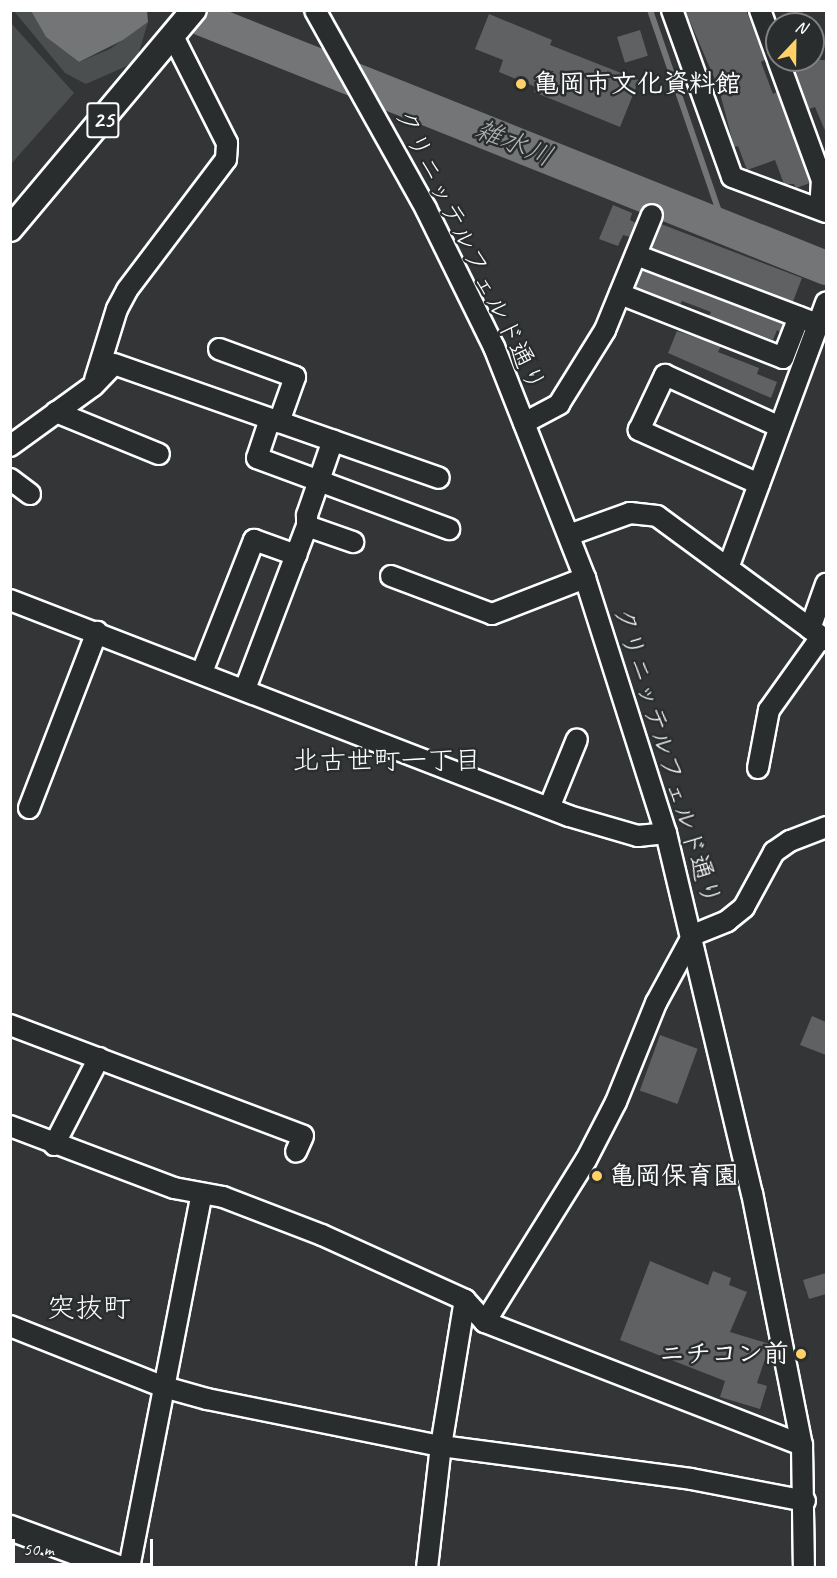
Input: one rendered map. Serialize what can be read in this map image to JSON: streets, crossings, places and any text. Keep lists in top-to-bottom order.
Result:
{
  "streets": {
    "main road": ["25"],
    "street": ["クリニッテルフェルド通り"]
  },
  "districts": ["北古世町一丁目", "突抜町"],
  "water": ["雑水川"],
  "places": ["亀岡市文化資料館", "亀岡保育園", "ニチコン前"],
  "scale_bar": "50 m",
  "north": "top"
}
